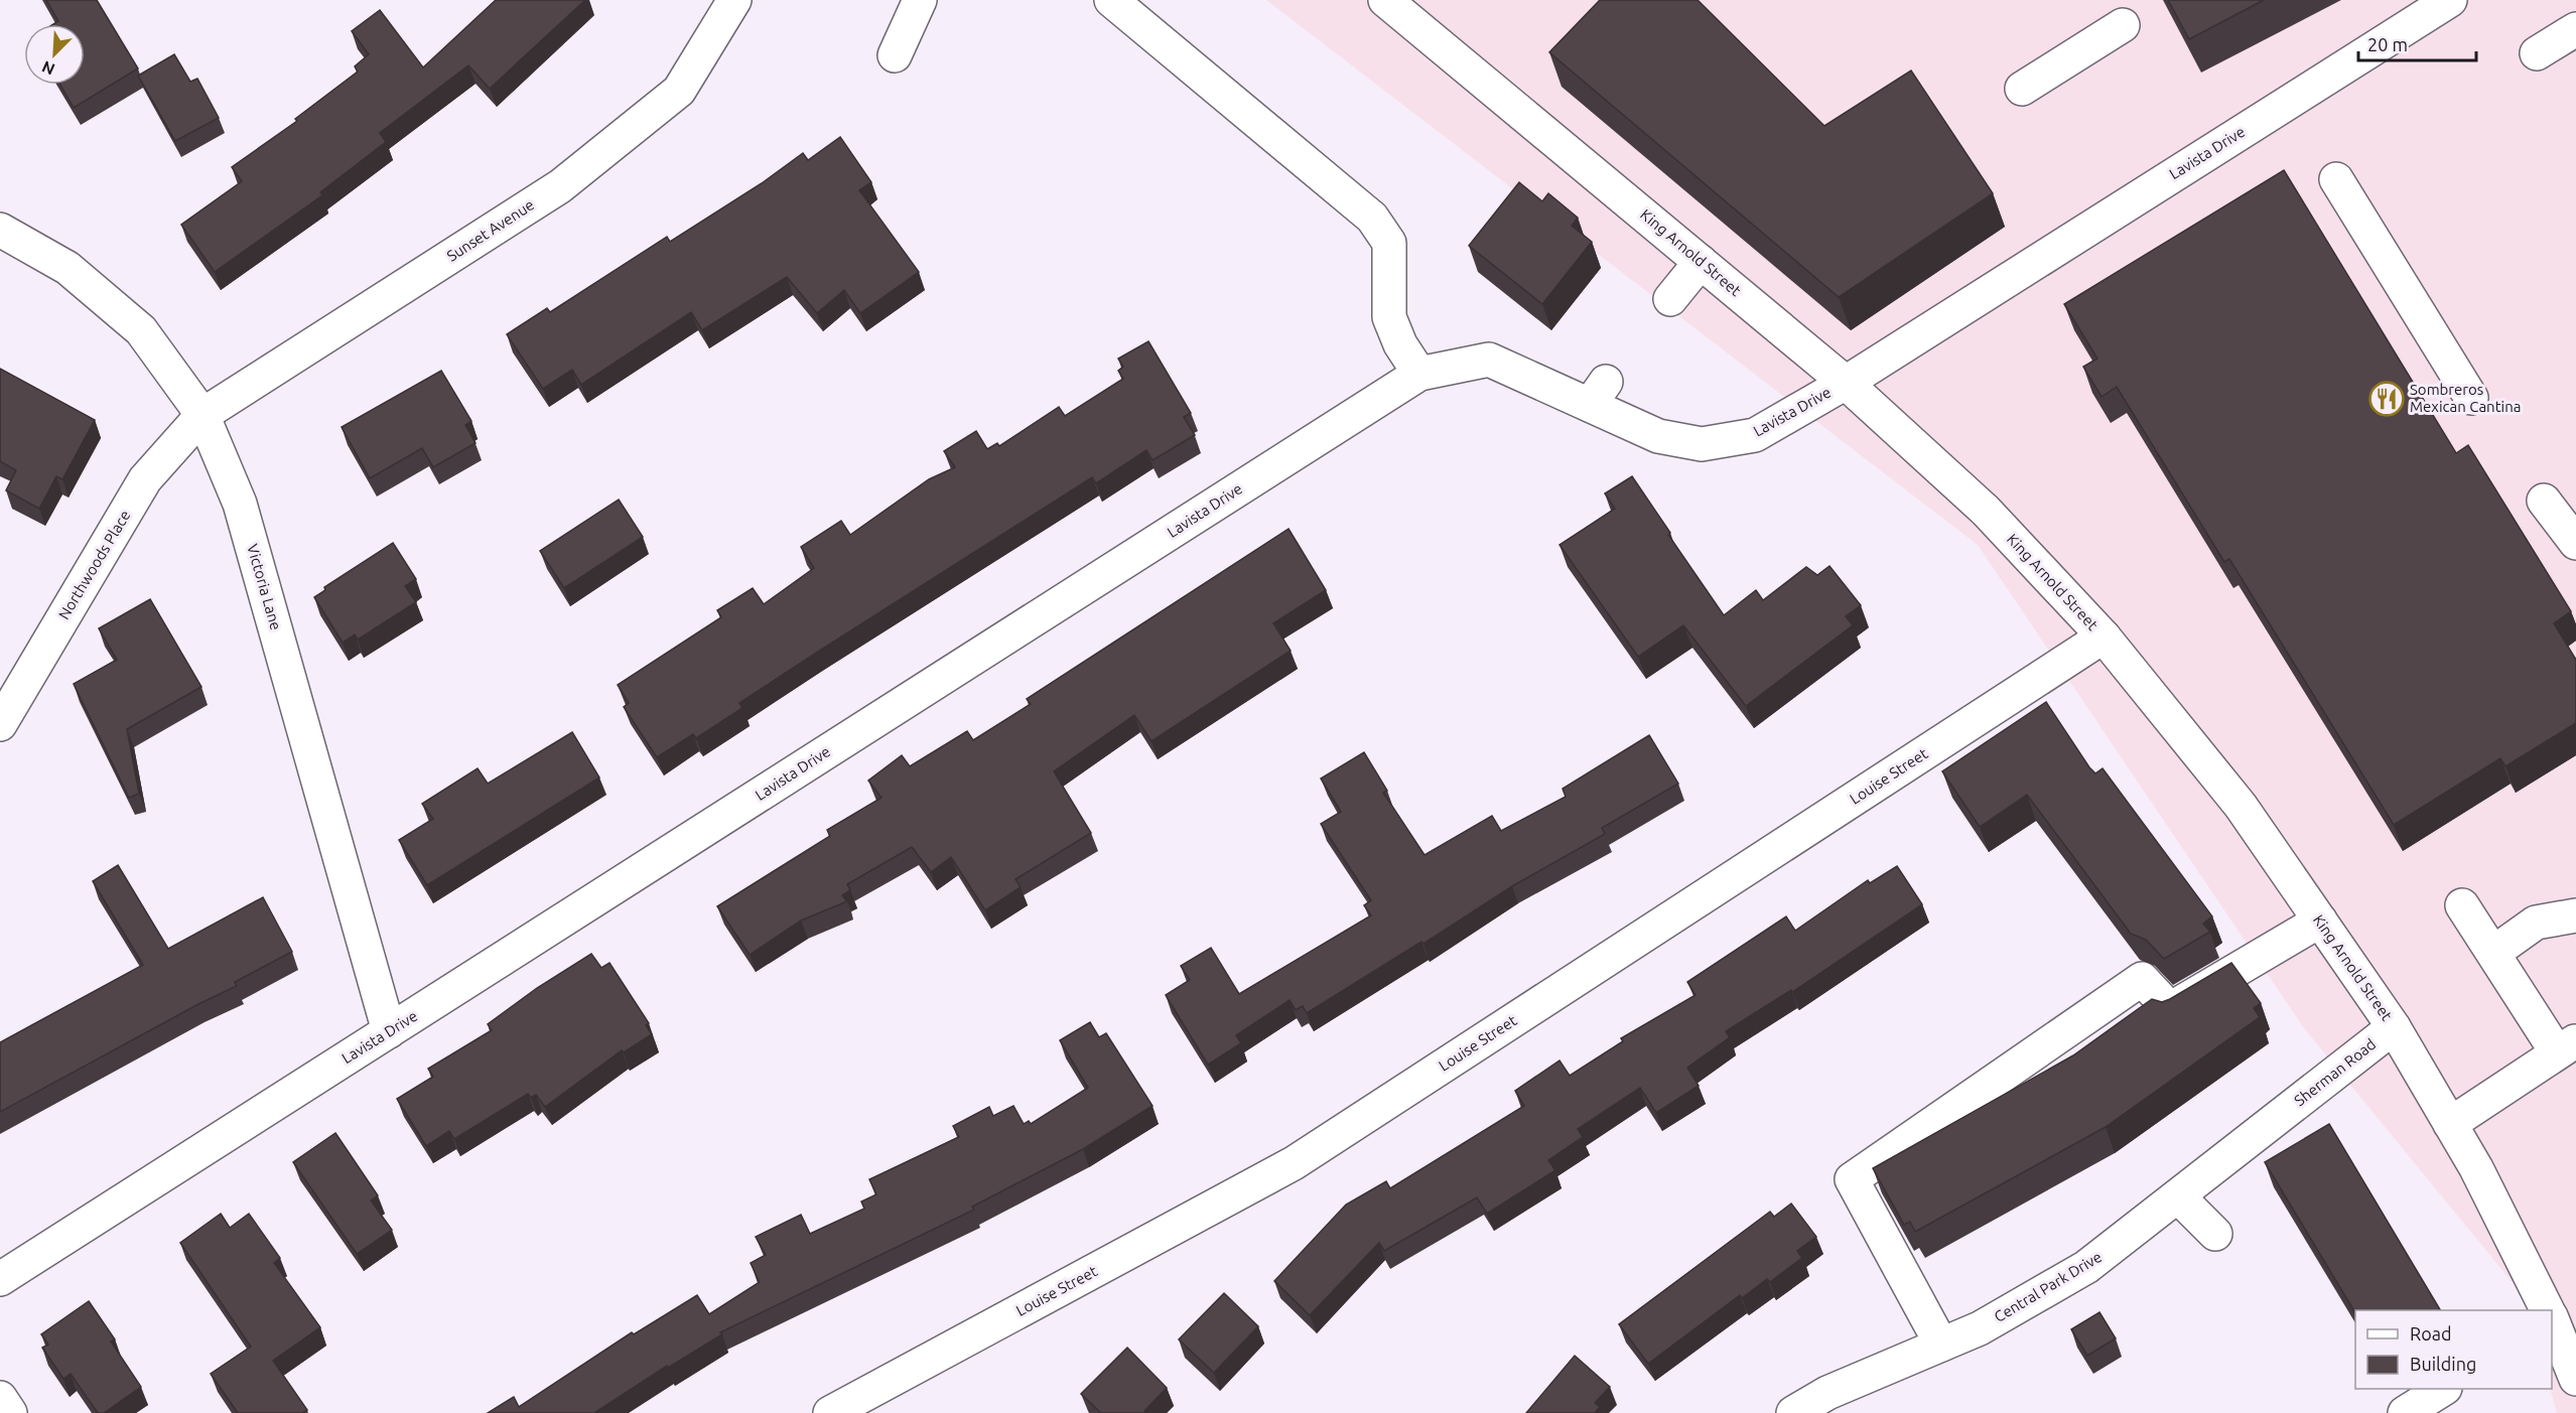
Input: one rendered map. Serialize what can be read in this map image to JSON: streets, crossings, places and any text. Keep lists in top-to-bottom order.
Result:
{
  "streets": {
    "street": [
      "Lavista Drive",
      "Sunset Avenue",
      "King Arnold Street",
      "Northwoods Place",
      "Victoria Lane",
      "Louise Street",
      "Sherman Road",
      "Central Park Drive"
    ]
  },
  "crossings": [
    ["Lavista Drive", "King Arnold Street"],
    ["Lavista Drive", "Victoria Lane"],
    ["Sunset Avenue", "Northwoods Place"],
    ["Sunset Avenue", "Victoria Lane"],
    ["King Arnold Street", "Louise Street"],
    ["King Arnold Street", "Sherman Road"],
    ["Northwoods Place", "Victoria Lane"],
    ["Sherman Road", "Central Park Drive"]
  ],
  "places": {
    "restaurant": ["Sombreros Mexican Cantina"]
  },
  "legend": ["Road", "Building"],
  "scale_bar": "20 m",
  "north": "bottom left"
}
